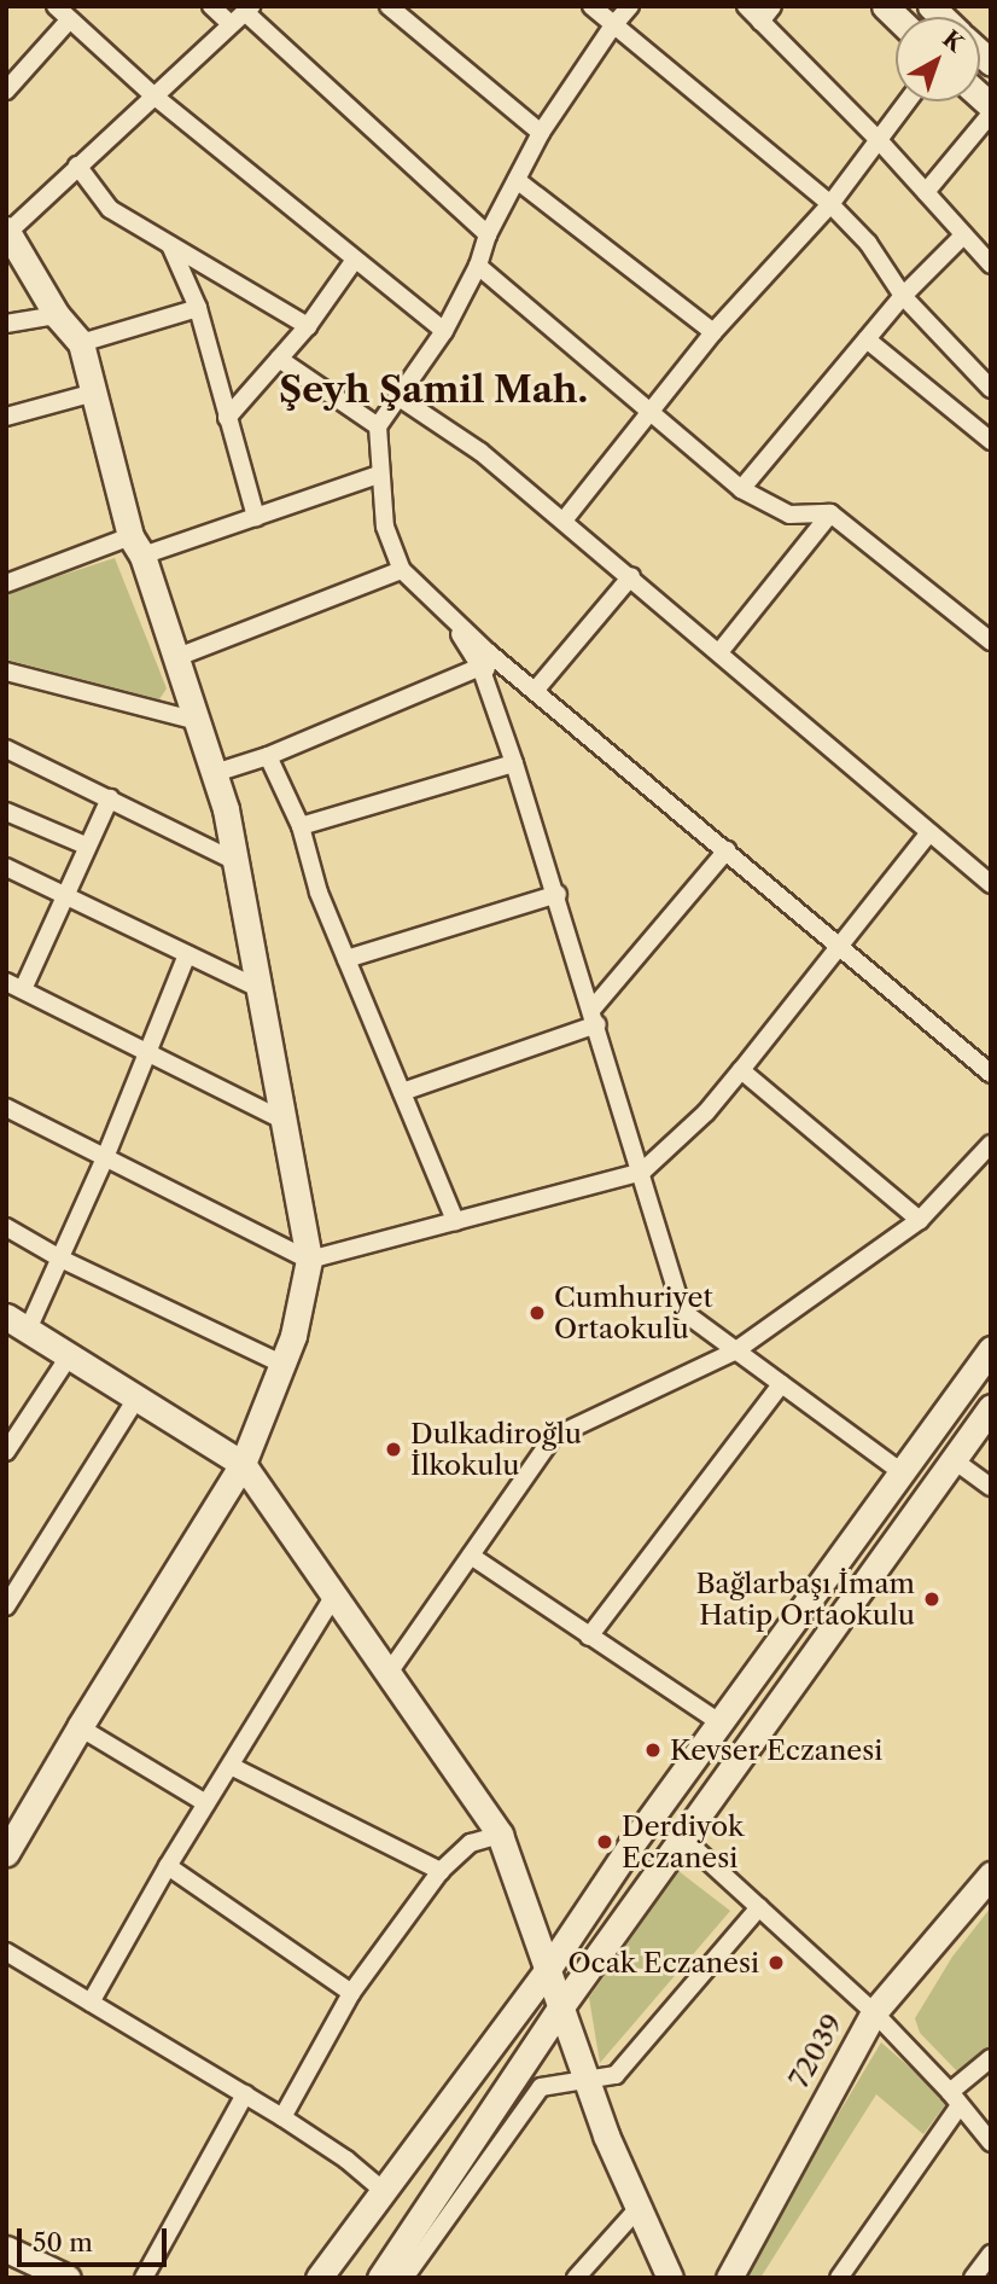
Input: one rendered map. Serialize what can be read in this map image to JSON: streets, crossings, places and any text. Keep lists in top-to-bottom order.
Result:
{
  "streets": {
    "main road": ["72039"]
  },
  "districts": ["Şeyh Şamil Mah."],
  "places": [
    "Cumhuriyet Ortaokulu",
    "Dulkadiroğlu İlkokulu",
    "Bağlarbaşı İmam Hatip Ortaokulu",
    "Kevser Eczanesi",
    "Derdiyok Eczanesi",
    "Ocak Eczanesi"
  ],
  "scale_bar": "50 m",
  "north": "top right"
}
